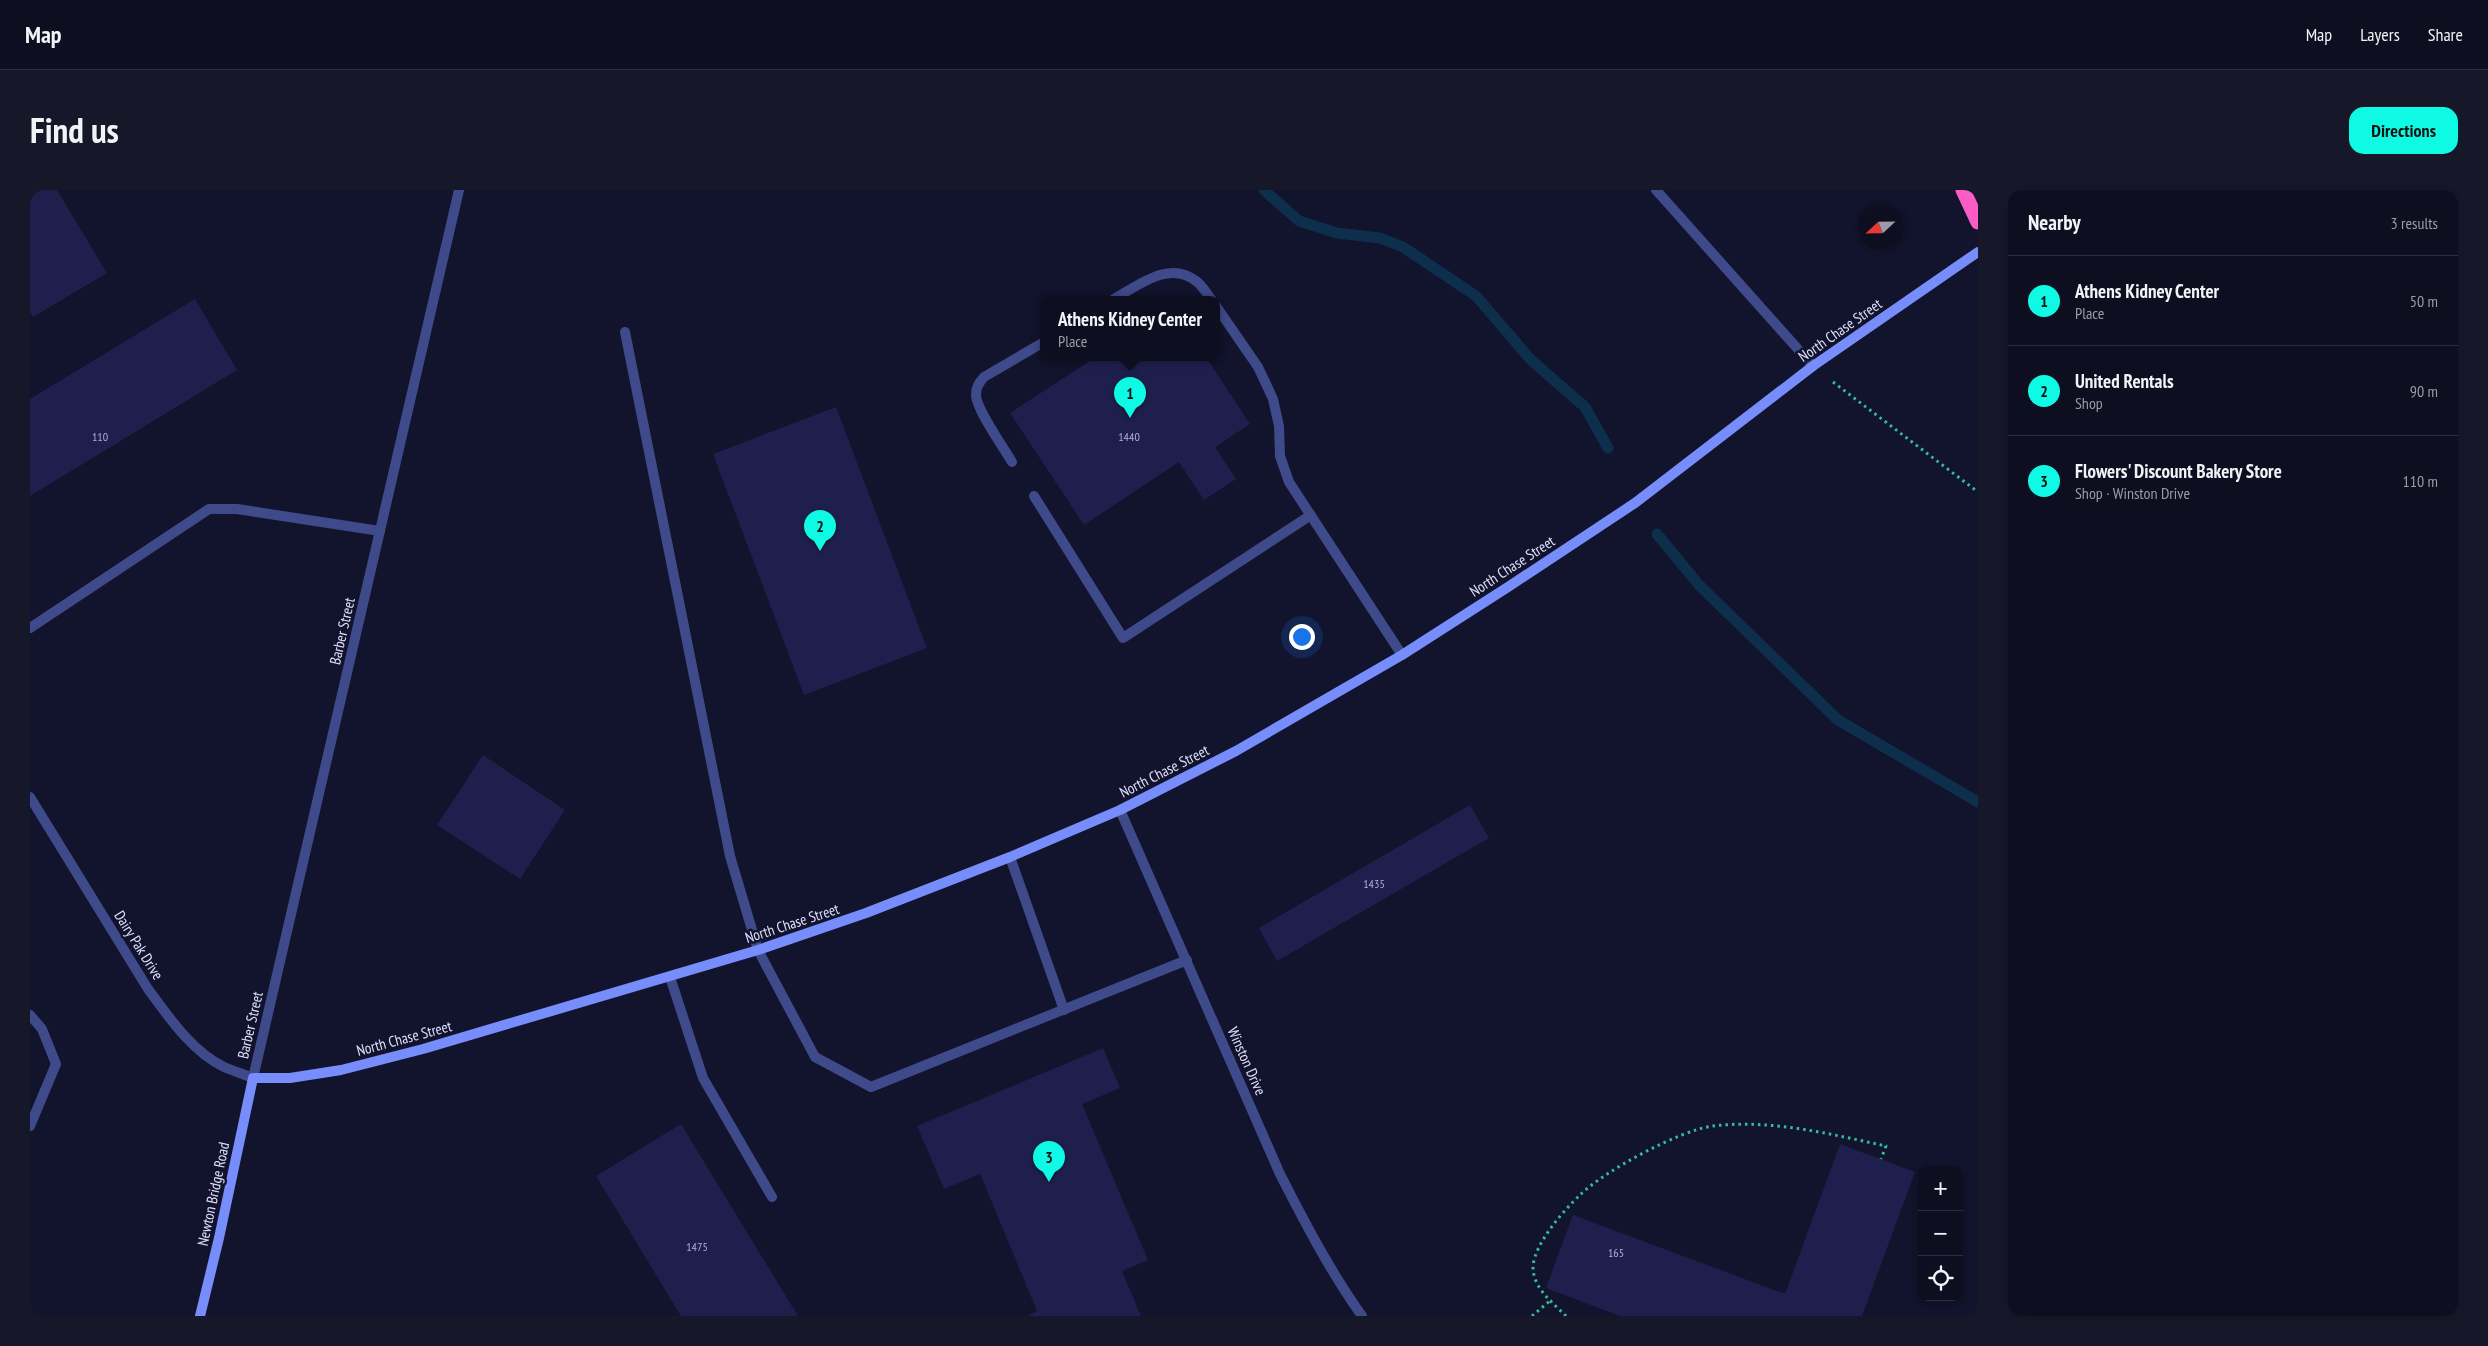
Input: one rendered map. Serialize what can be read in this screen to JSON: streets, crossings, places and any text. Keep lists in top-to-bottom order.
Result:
{
  "streets": {
    "main road": ["North Chase Street", "Newton Bridge Road"],
    "street": ["Barber Street", "Dairy Pak Drive", "Winston Drive"]
  },
  "crossings": [
    ["North Chase Street", "Barber Street"],
    ["North Chase Street", "Dairy Pak Drive"],
    ["North Chase Street", "Winston Drive"],
    ["North Chase Street", "Newton Bridge Road"],
    ["Barber Street", "Dairy Pak Drive"],
    ["Barber Street", "Newton Bridge Road"],
    ["Dairy Pak Drive", "Newton Bridge Road"]
  ],
  "house_numbers": [
    "110",
    "1440",
    "1435",
    "1475",
    "165"
  ],
  "north": "left",
  "page": {
    "header": "Map",
    "nav": ["Map", "Layers", "Share"],
    "title": "Find us",
    "buttons": "Directions",
    "heading": ["Nearby", "3 results"],
    "list": [
      {
        "mark": "1",
        "name": "Athens Kidney Center",
        "note": "Place",
        "value": "50 m"
      },
      {
        "mark": "2",
        "name": "United Rentals",
        "note": "Shop",
        "value": "90 m"
      },
      {
        "mark": "3",
        "name": "Flowers' Discount Bakery Store",
        "note": "Shop · Winston Drive",
        "value": "110 m"
      }
    ],
    "popup": ["Athens Kidney Center", "Place"],
    "pins": ["1", "2", "3"],
    "map_buttons": ["+", "−"]
  }
}
